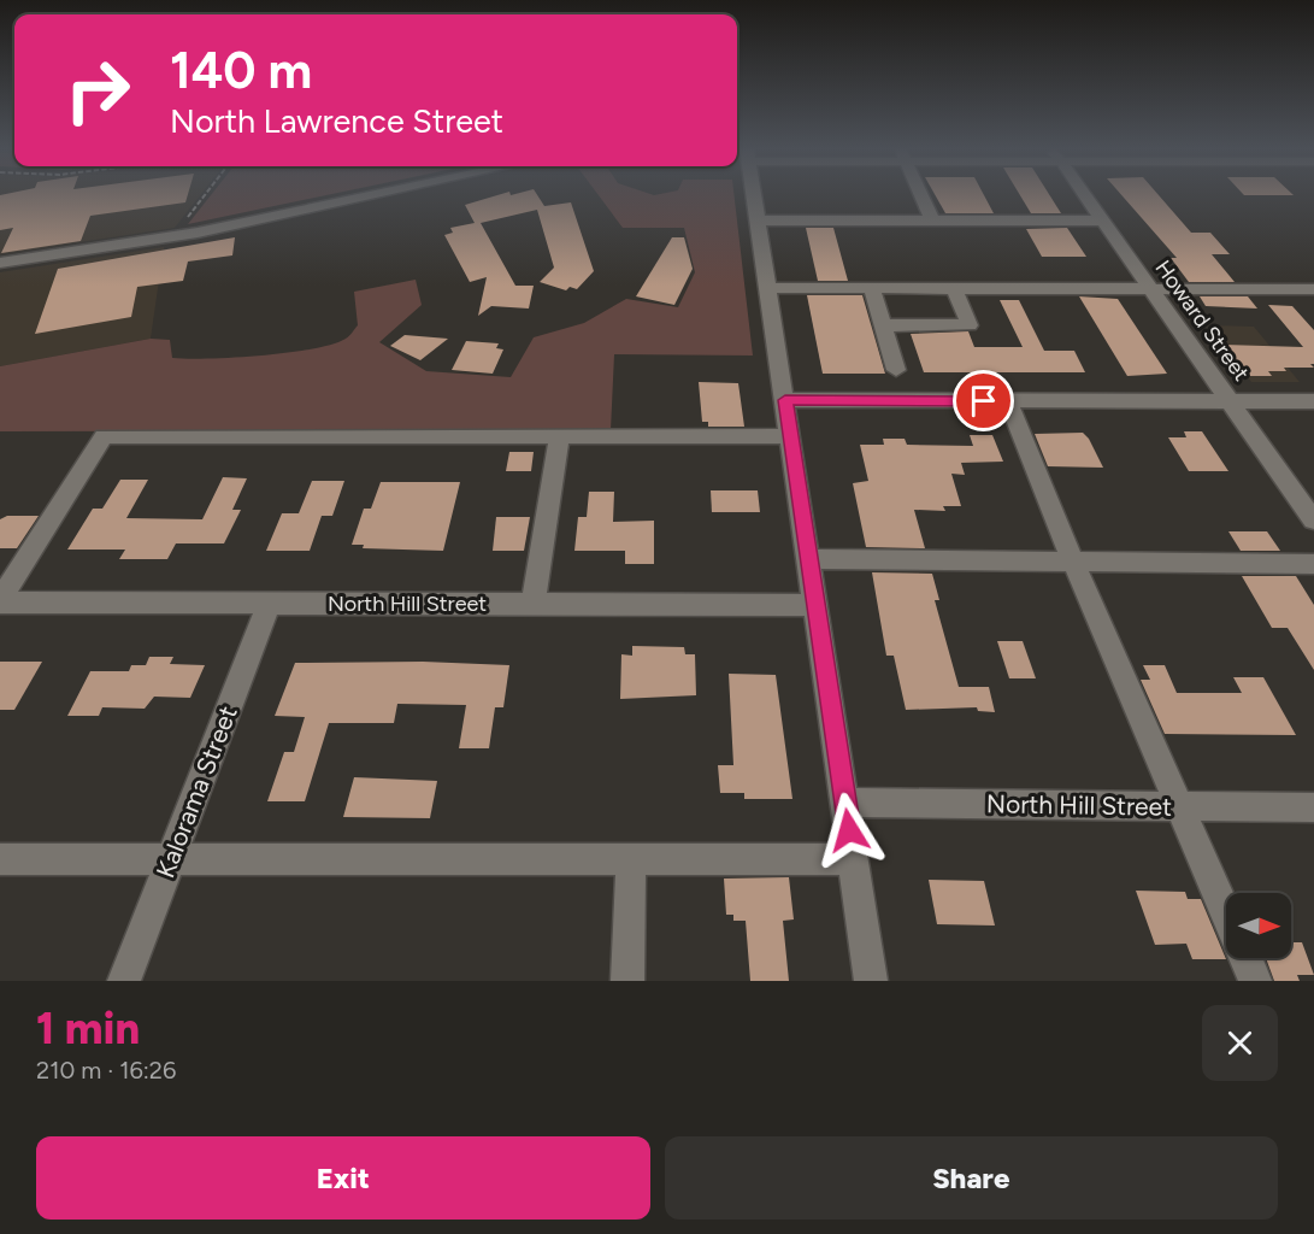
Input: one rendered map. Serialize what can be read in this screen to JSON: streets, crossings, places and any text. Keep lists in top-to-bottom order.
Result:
{
  "streets": {
    "street": ["Howard Street", "North Hill Street", "Kalorama Street"]
  },
  "crossings": [
    ["North Hill Street", "Kalorama Street"]
  ],
  "north": "right",
  "page": {
    "turn": ["140 m", "North Lawrence Street"],
    "heading": ["1 min", "210 m · 16:26"],
    "buttons": ["Exit", "Share"]
  }
}
